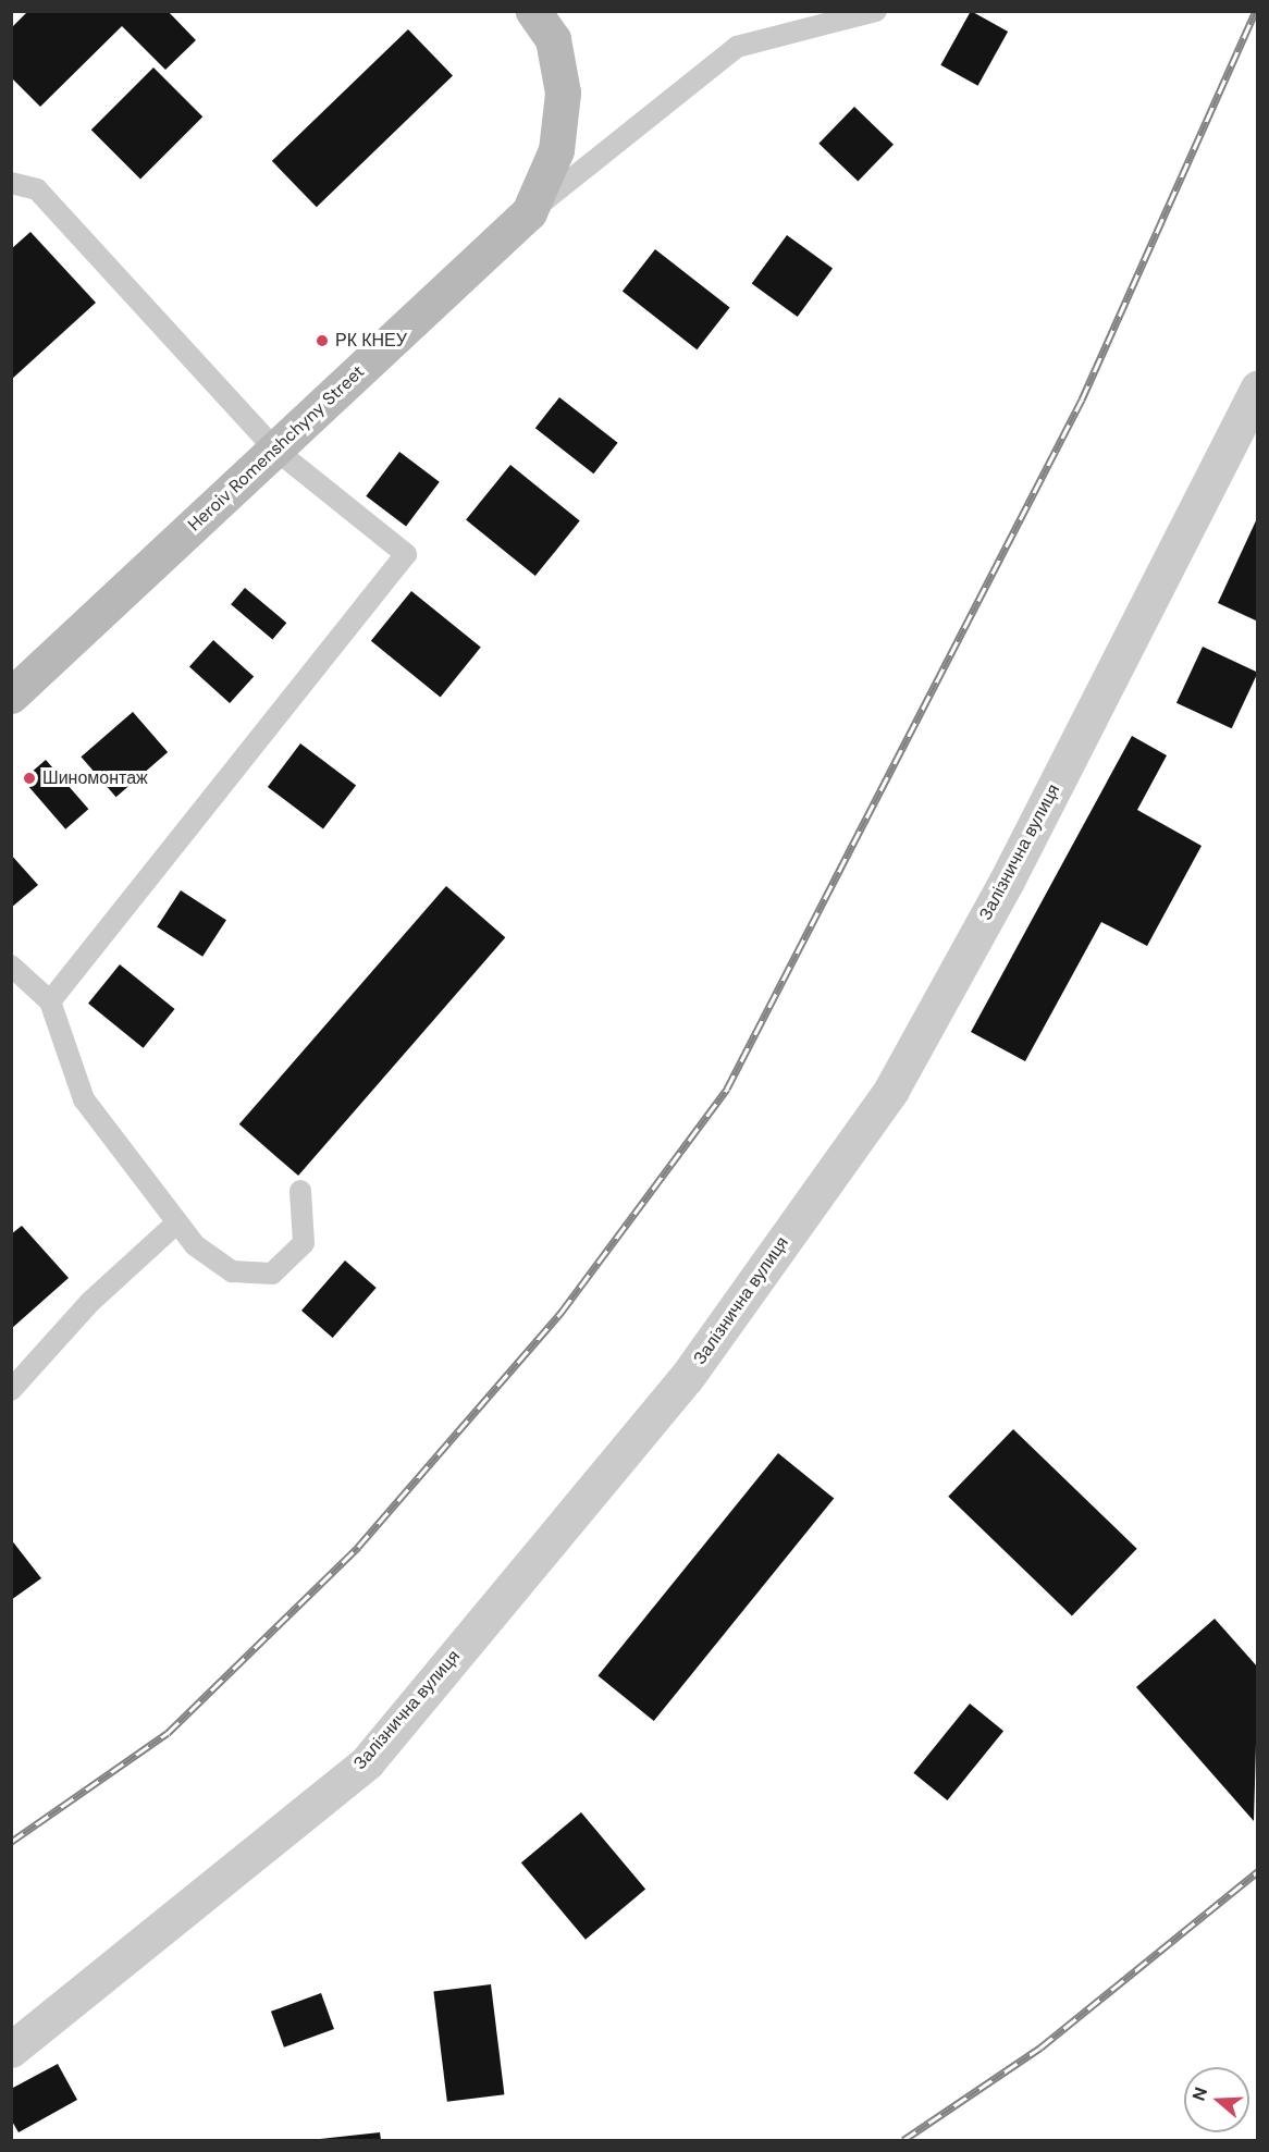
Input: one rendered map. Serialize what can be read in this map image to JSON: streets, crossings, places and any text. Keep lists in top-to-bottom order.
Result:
{
  "streets": {
    "street": ["Heroiv Romenshchyny Street", "Залізнична вулиця"]
  },
  "places": ["РК КНЕУ", "Шиномонтаж"],
  "north": "left"
}
